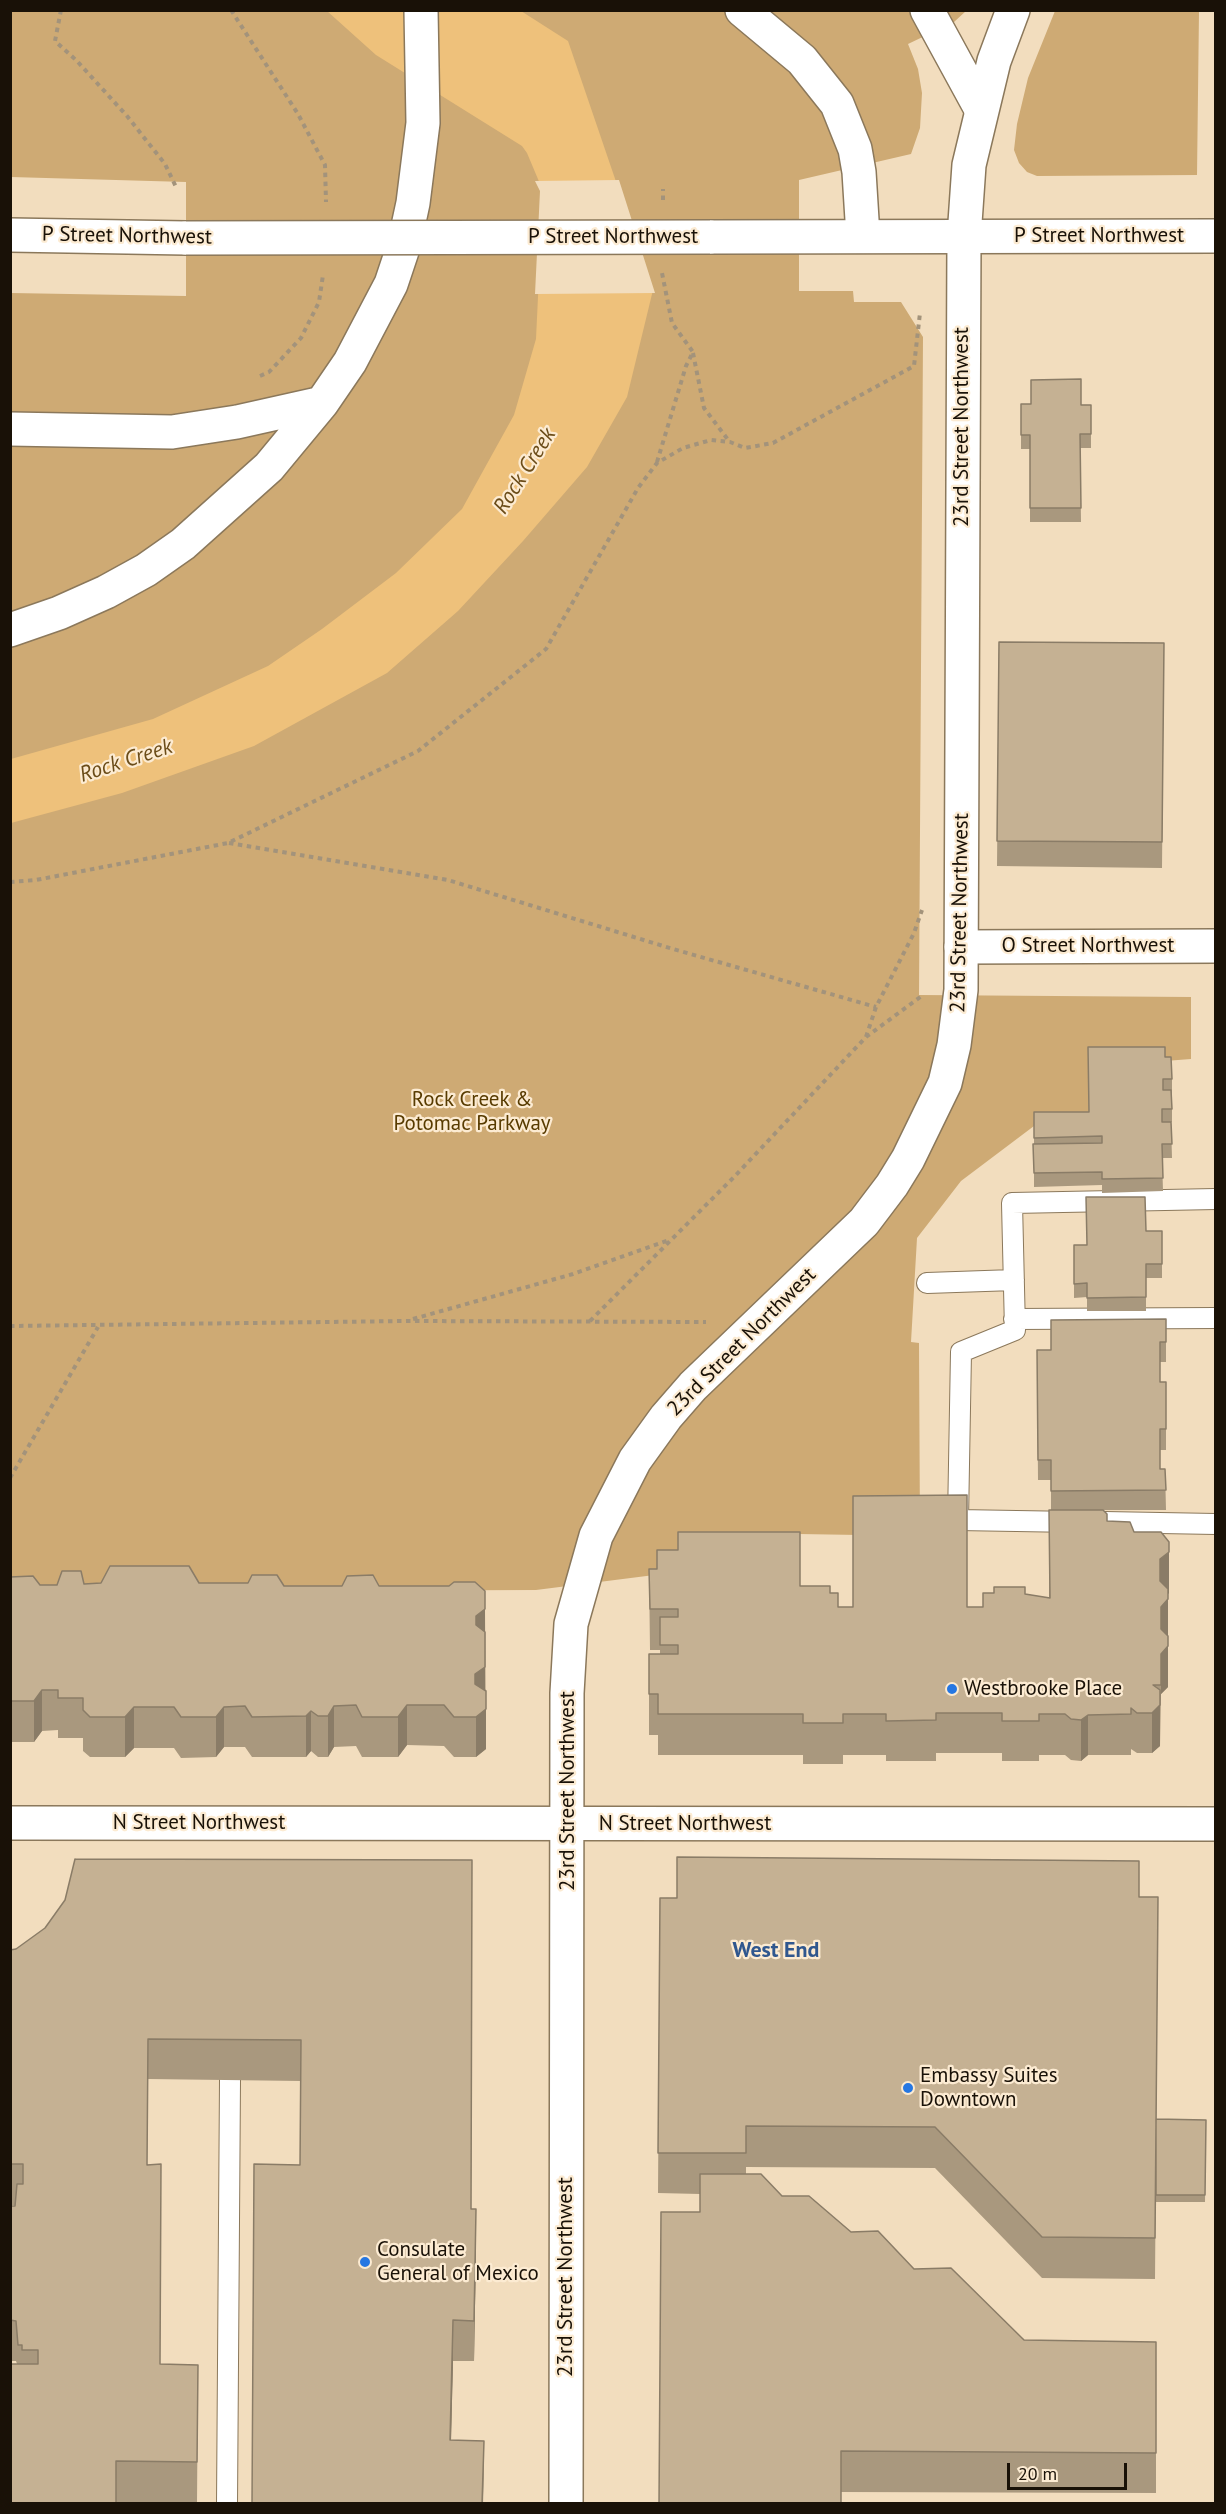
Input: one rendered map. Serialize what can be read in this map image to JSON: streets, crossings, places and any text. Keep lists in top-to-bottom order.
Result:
{
  "streets": {
    "main road": [
      "P Street Northwest",
      "23rd Street Northwest",
      "O Street Northwest",
      "N Street Northwest"
    ]
  },
  "crossings": [
    ["P Street Northwest", "23rd Street Northwest"],
    ["23rd Street Northwest", "O Street Northwest"],
    ["23rd Street Northwest", "N Street Northwest"]
  ],
  "districts": ["West End"],
  "water": ["Rock Creek"],
  "parks": ["Rock Creek & Potomac Parkway"],
  "places": ["Westbrooke Place", "Embassy Suites Downtown", "Consulate General of Mexico"],
  "scale_bar": "20 m"
}
